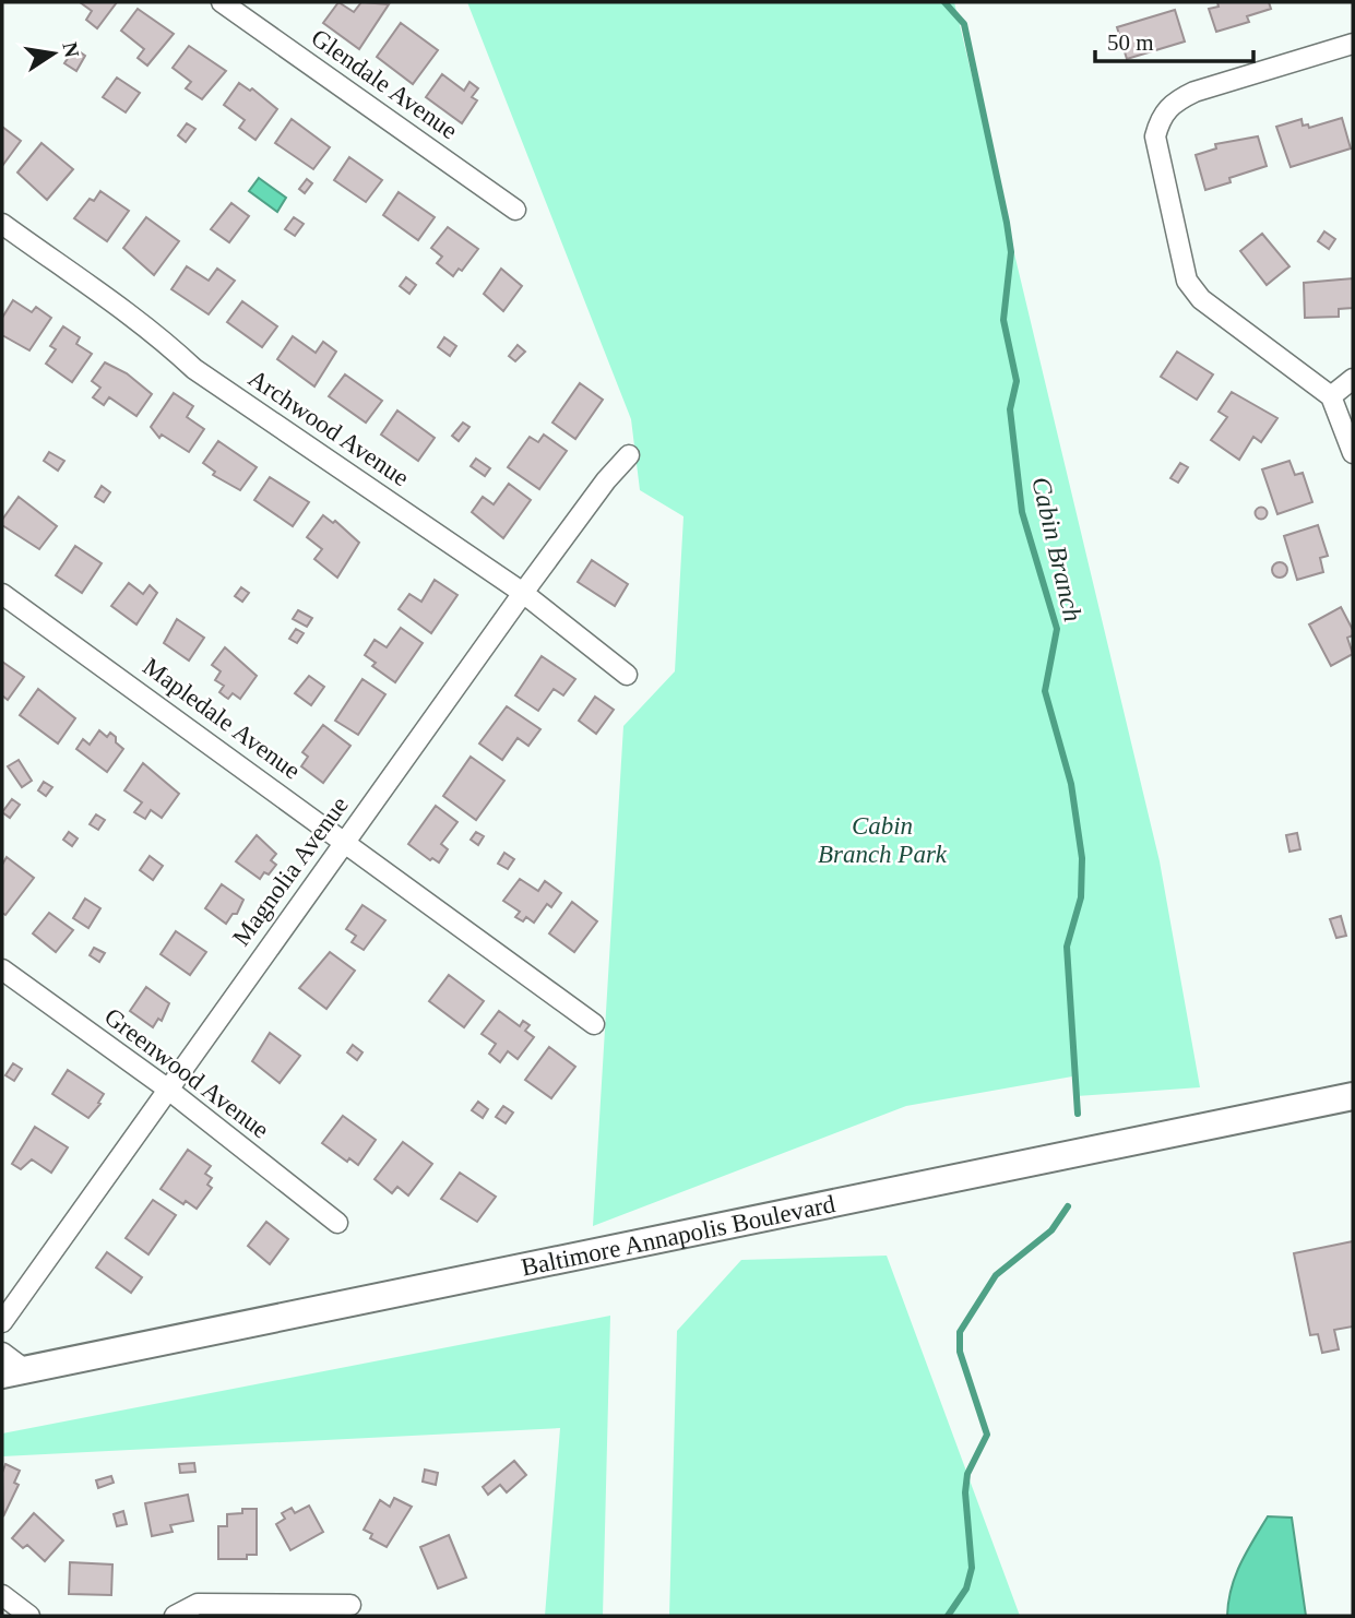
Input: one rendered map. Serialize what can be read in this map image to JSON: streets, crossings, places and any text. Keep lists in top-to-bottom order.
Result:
{
  "streets": {
    "main road": ["Baltimore Annapolis Boulevard"],
    "street": [
      "Glendale Avenue",
      "Archwood Avenue",
      "Mapledale Avenue",
      "Magnolia Avenue",
      "Greenwood Avenue"
    ]
  },
  "crossings": [
    ["Archwood Avenue", "Magnolia Avenue"],
    ["Mapledale Avenue", "Magnolia Avenue"],
    ["Magnolia Avenue", "Greenwood Avenue"]
  ],
  "water": ["Cabin Branch"],
  "parks": ["Cabin Branch Park"],
  "scale_bar": "50 m",
  "north": "right"
}
